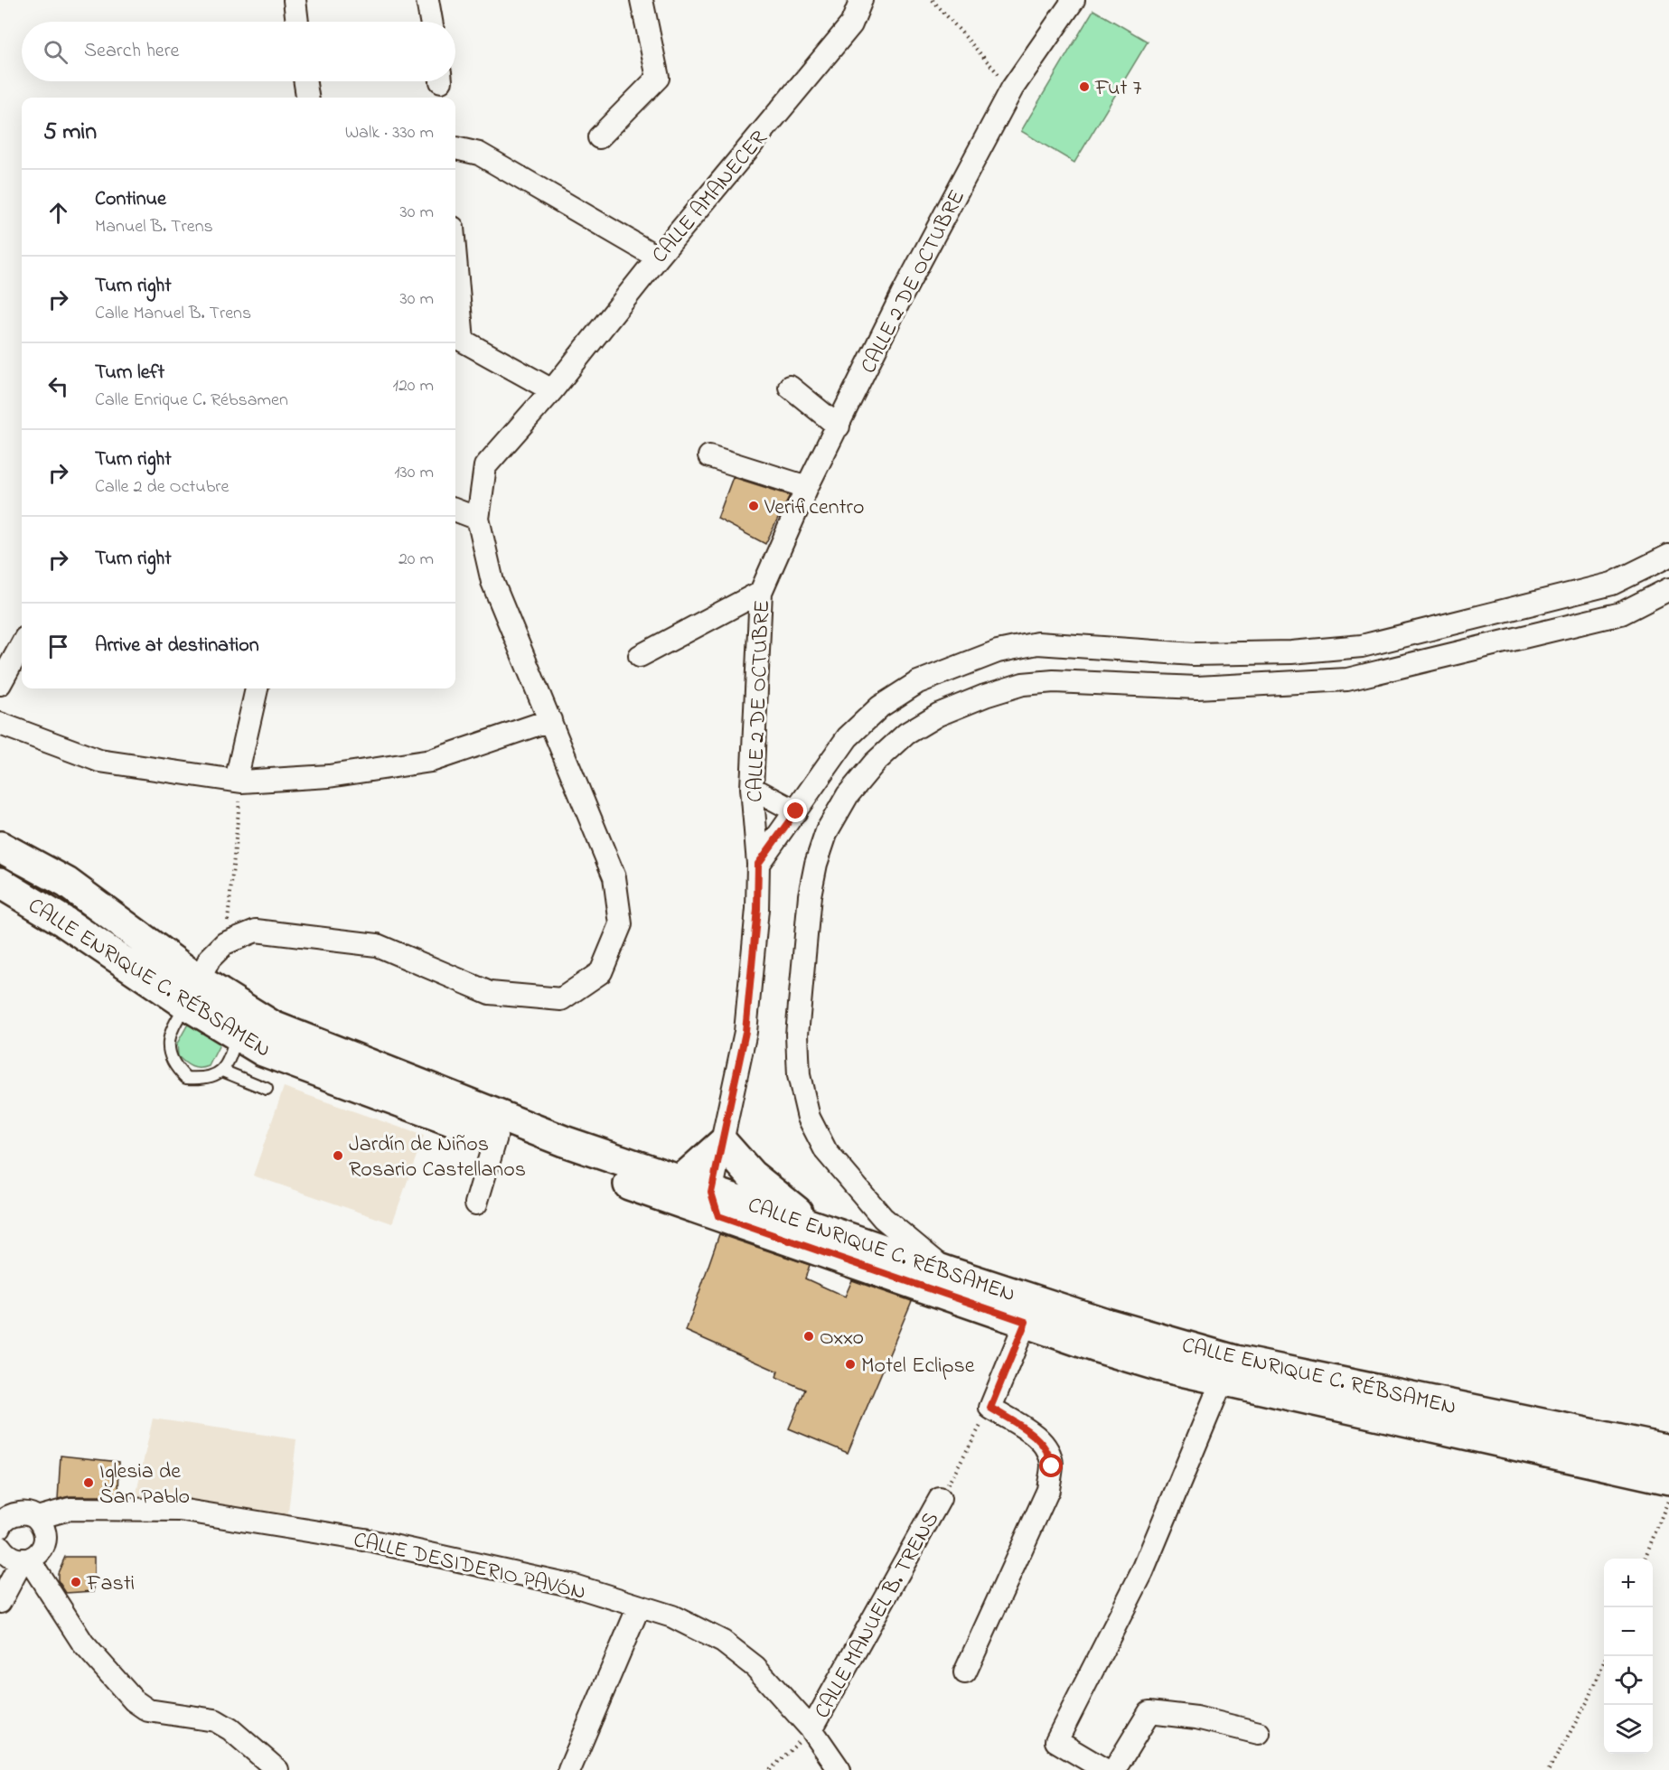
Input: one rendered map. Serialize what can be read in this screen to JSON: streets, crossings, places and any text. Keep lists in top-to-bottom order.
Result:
{
  "streets": {
    "main road": ["CALLE ENRIQUE C. RÉBSAMEN"],
    "street": [
      "CALLE AMANECER",
      "CALLE 2 DE OCTUBRE",
      "CALLE DESIDERIO PAVÓN",
      "CALLE MANUEL B. TRENS"
    ]
  },
  "crossings": [
    ["CALLE 2 DE OCTUBRE", "CALLE ENRIQUE C. RÉBSAMEN"],
    ["CALLE DESIDERIO PAVÓN", "CALLE MANUEL B. TRENS"]
  ],
  "places": [
    "Fut 7",
    "Verificentro",
    "Jardín de Niños Rosario Castellanos",
    "Oxxo",
    "Motel Eclipse",
    "Iglesia de San Pablo",
    "Fasti"
  ],
  "page": {
    "search": "Search here",
    "heading": ["5 min", "Walk · 330 m"],
    "list": [
      ["Continue", "Manuel B. Trens", "30 m"],
      ["Turn right", "Calle Manuel B. Trens", "30 m"],
      ["Turn left", "Calle Enrique C. Rébsamen", "120 m"],
      ["Turn right", "Calle 2 de Octubre", "130 m"],
      ["Turn right", "20 m"],
      "Arrive at destination"
    ],
    "map_buttons": ["+", "−"]
  }
}
